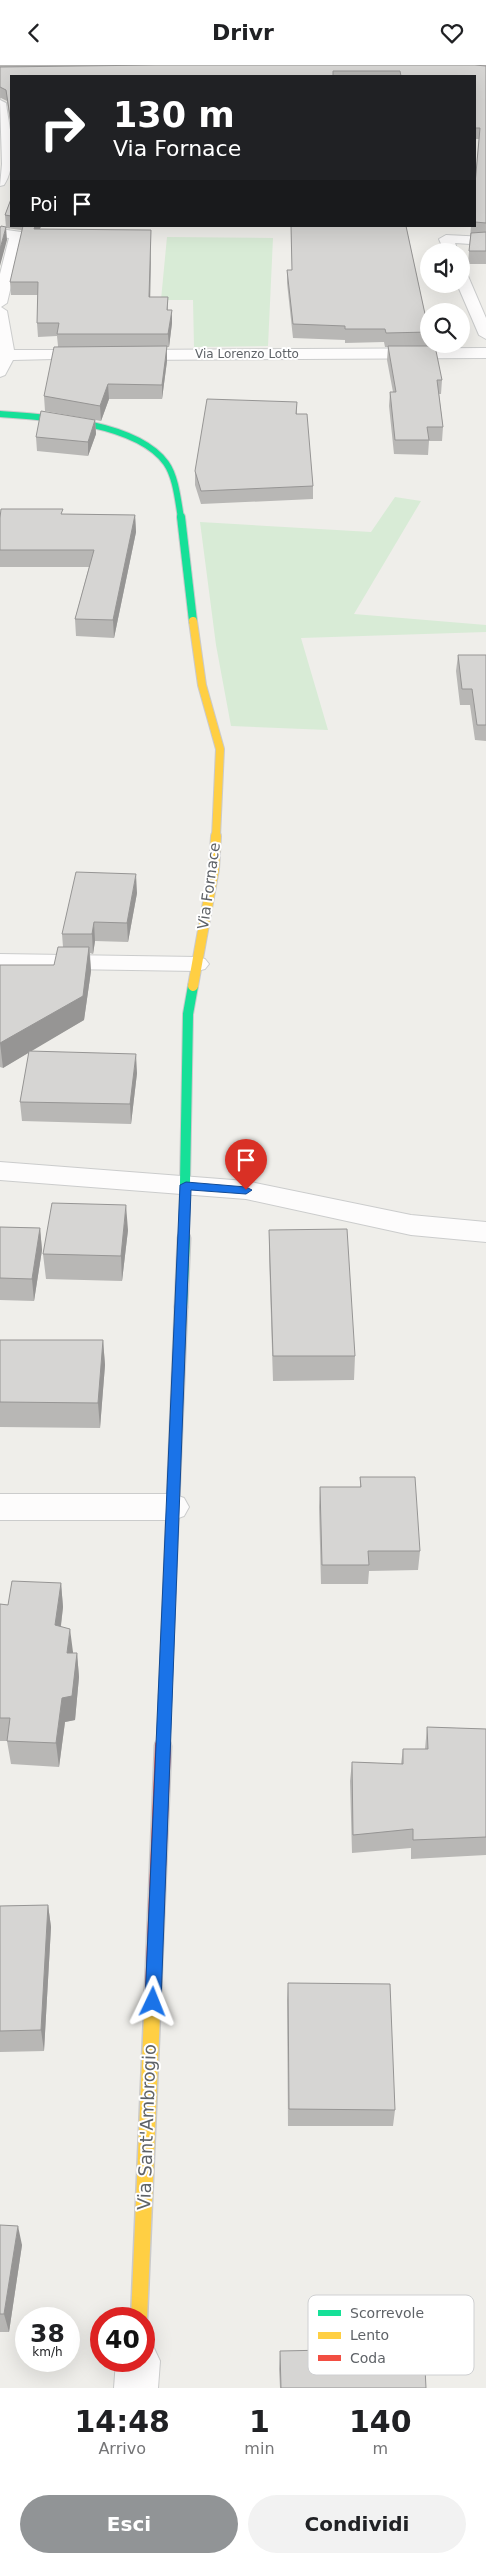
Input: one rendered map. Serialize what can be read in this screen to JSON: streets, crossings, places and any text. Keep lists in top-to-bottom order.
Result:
{
  "streets": {
    "street": ["Via Lorenzo Lotto", "Via Fornace", "Via Sant'Ambrogio"]
  },
  "crossings": [
    ["Via Fornace", "Via Sant'Ambrogio"]
  ],
  "legend": ["Scorrevole", "Lento", "Coda"],
  "page": {
    "header": "Drivr",
    "turn": ["130 m", "Via Fornace"],
    "then": "Poi",
    "speed": "38 km/h",
    "limit": "40",
    "eta": [
      "14:48",
      "Arrivo",
      "1",
      "min",
      "140",
      "m"
    ],
    "buttons": ["Esci", "Condividi"]
  }
}
